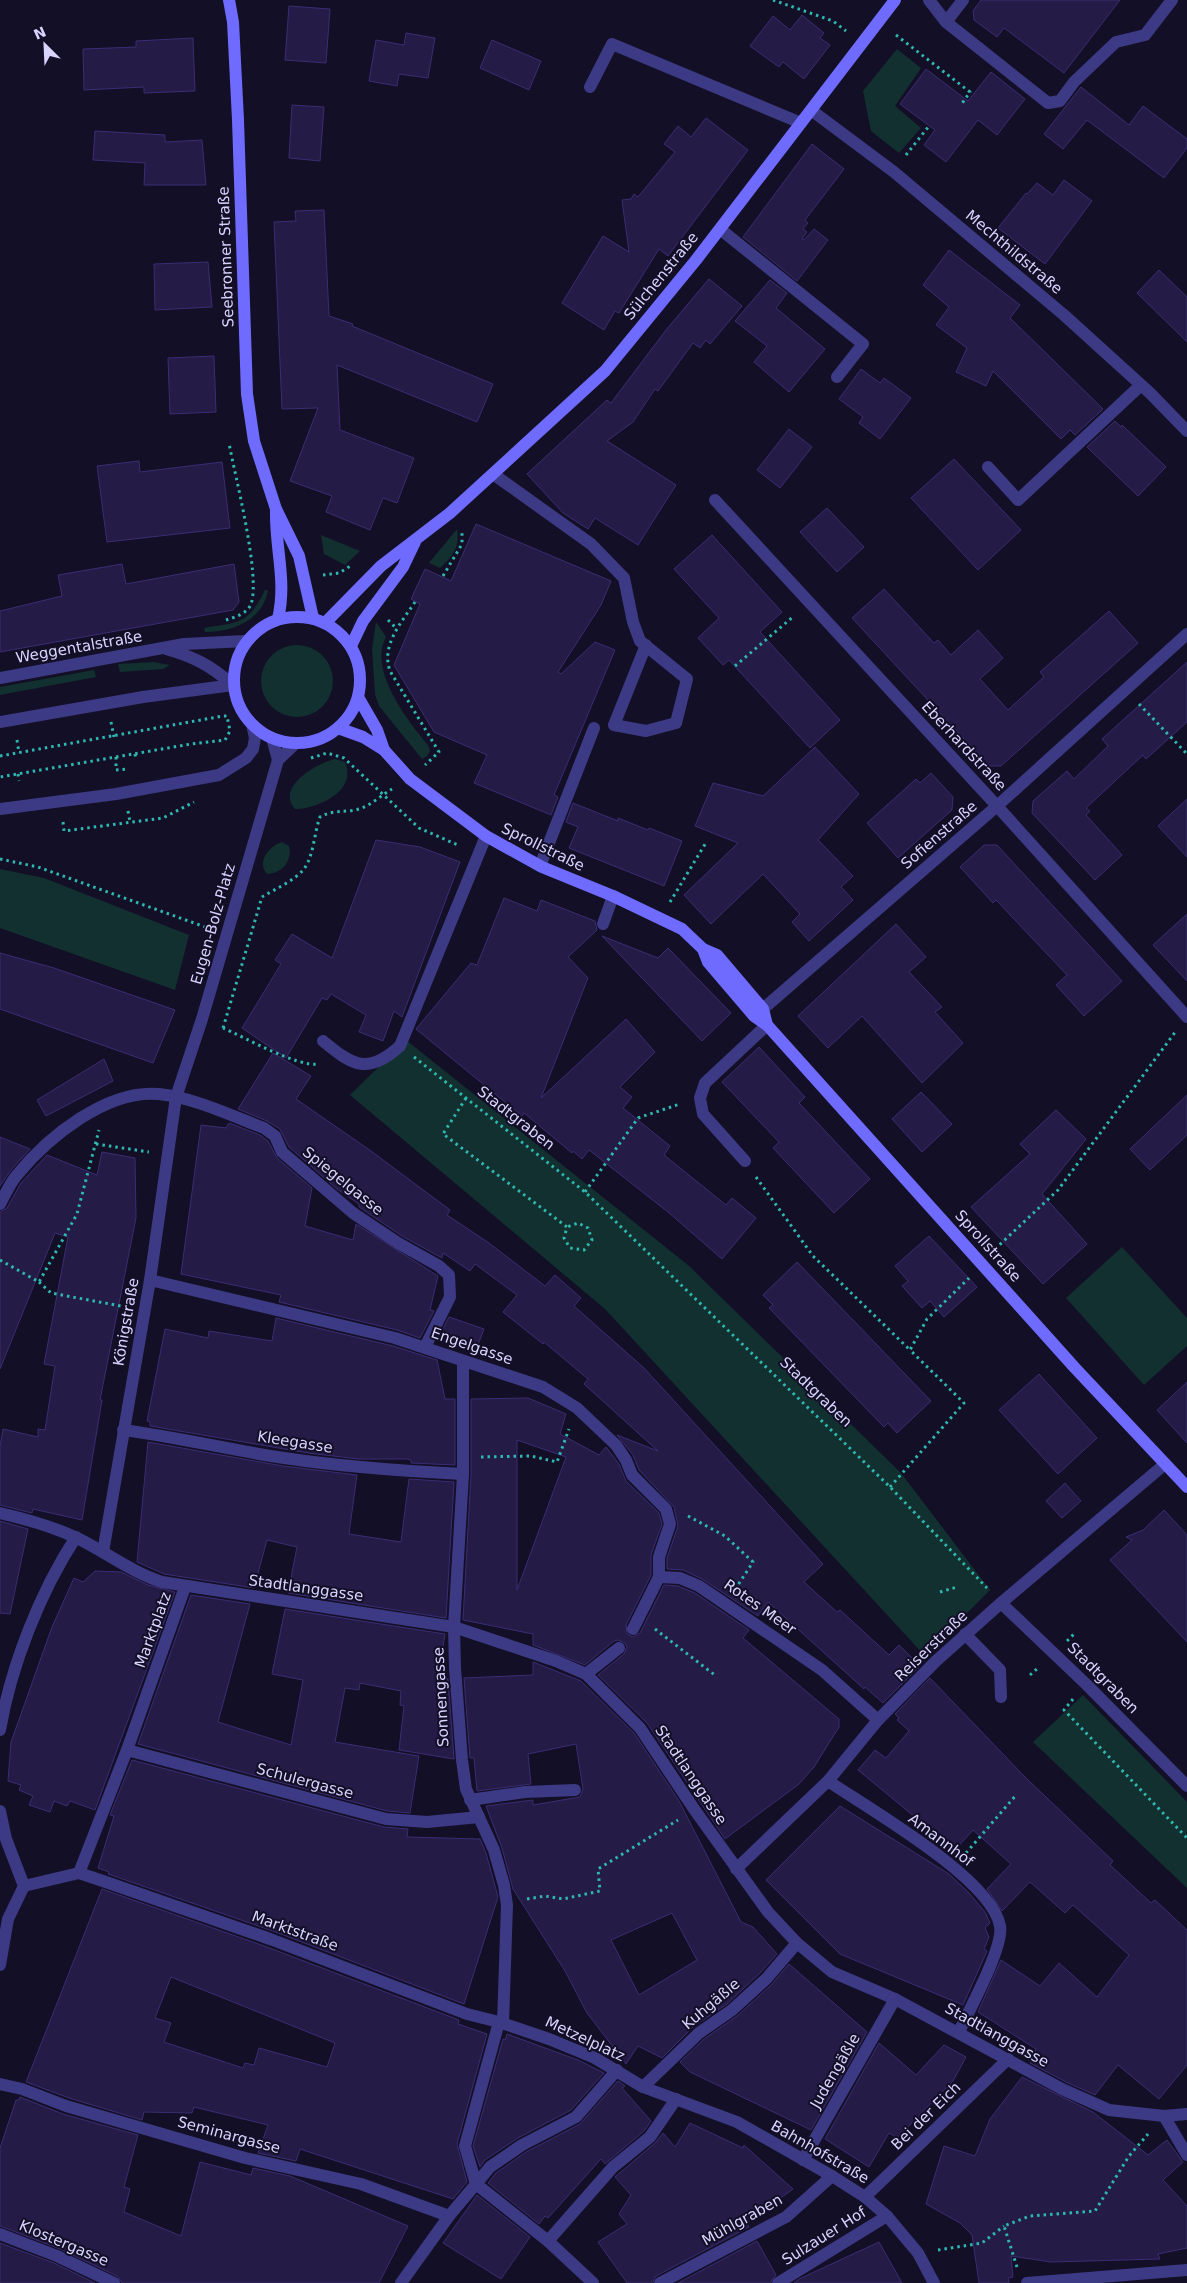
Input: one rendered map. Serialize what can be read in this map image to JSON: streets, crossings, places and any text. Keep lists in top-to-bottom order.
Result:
{
  "streets": {
    "main road": ["Seebronner Straße", "Sülchenstraße", "Sprollstraße"],
    "street": [
      "Mechthildstraße",
      "Weggentalstraße",
      "Eberhardstraße",
      "Sofienstraße",
      "Eugen-Bolz-Platz",
      "Stadtgraben",
      "Spiegelgasse",
      "Königstraße",
      "Engelgasse",
      "Kleegasse",
      "Stadtlanggasse",
      "Rotes Meer",
      "Marktplatz",
      "Reiserstraße",
      "Sonnengasse",
      "Schulergasse",
      "Amannhof",
      "Marktstraße",
      "Kuhgäßle",
      "Metzelplatz",
      "Judengäßle",
      "Bei der Eich",
      "Seminargasse",
      "Bahnhofstraße",
      "Mühlgraben",
      "Sulzauer Hof",
      "Klostergasse"
    ]
  },
  "crossings": [
    ["Mechthildstraße", "Sülchenstraße"],
    ["Seebronner Straße", "Sülchenstraße"],
    ["Seebronner Straße", "Weggentalstraße"],
    ["Seebronner Straße", "Sprollstraße"],
    ["Sülchenstraße", "Weggentalstraße"],
    ["Sülchenstraße", "Sprollstraße"],
    ["Weggentalstraße", "Sprollstraße"],
    ["Eberhardstraße", "Sofienstraße"],
    ["Sofienstraße", "Sprollstraße"],
    ["Sprollstraße", "Reiserstraße"],
    ["Eugen-Bolz-Platz", "Spiegelgasse"],
    ["Eugen-Bolz-Platz", "Königstraße"],
    ["Stadtgraben", "Reiserstraße"],
    ["Spiegelgasse", "Königstraße"],
    ["Spiegelgasse", "Engelgasse"],
    ["Königstraße", "Engelgasse"],
    ["Königstraße", "Kleegasse"],
    ["Königstraße", "Marktplatz"],
    ["Engelgasse", "Sonnengasse"],
    ["Kleegasse", "Sonnengasse"],
    ["Stadtlanggasse", "Marktplatz"],
    ["Stadtlanggasse", "Reiserstraße"],
    ["Stadtlanggasse", "Sonnengasse"],
    ["Stadtlanggasse", "Amannhof"],
    ["Stadtlanggasse", "Kuhgäßle"],
    ["Stadtlanggasse", "Judengäßle"],
    ["Stadtlanggasse", "Bei der Eich"],
    ["Rotes Meer", "Reiserstraße"],
    ["Marktplatz", "Schulergasse"],
    ["Marktplatz", "Marktstraße"],
    ["Reiserstraße", "Amannhof"],
    ["Sonnengasse", "Schulergasse"],
    ["Sonnengasse", "Marktstraße"],
    ["Sonnengasse", "Metzelplatz"],
    ["Marktstraße", "Metzelplatz"],
    ["Kuhgäßle", "Metzelplatz"],
    ["Metzelplatz", "Bahnhofstraße"],
    ["Judengäßle", "Bahnhofstraße"],
    ["Bei der Eich", "Bahnhofstraße"],
    ["Bahnhofstraße", "Mühlgraben"],
    ["Bahnhofstraße", "Sulzauer Hof"]
  ],
  "north": "top left"
}
